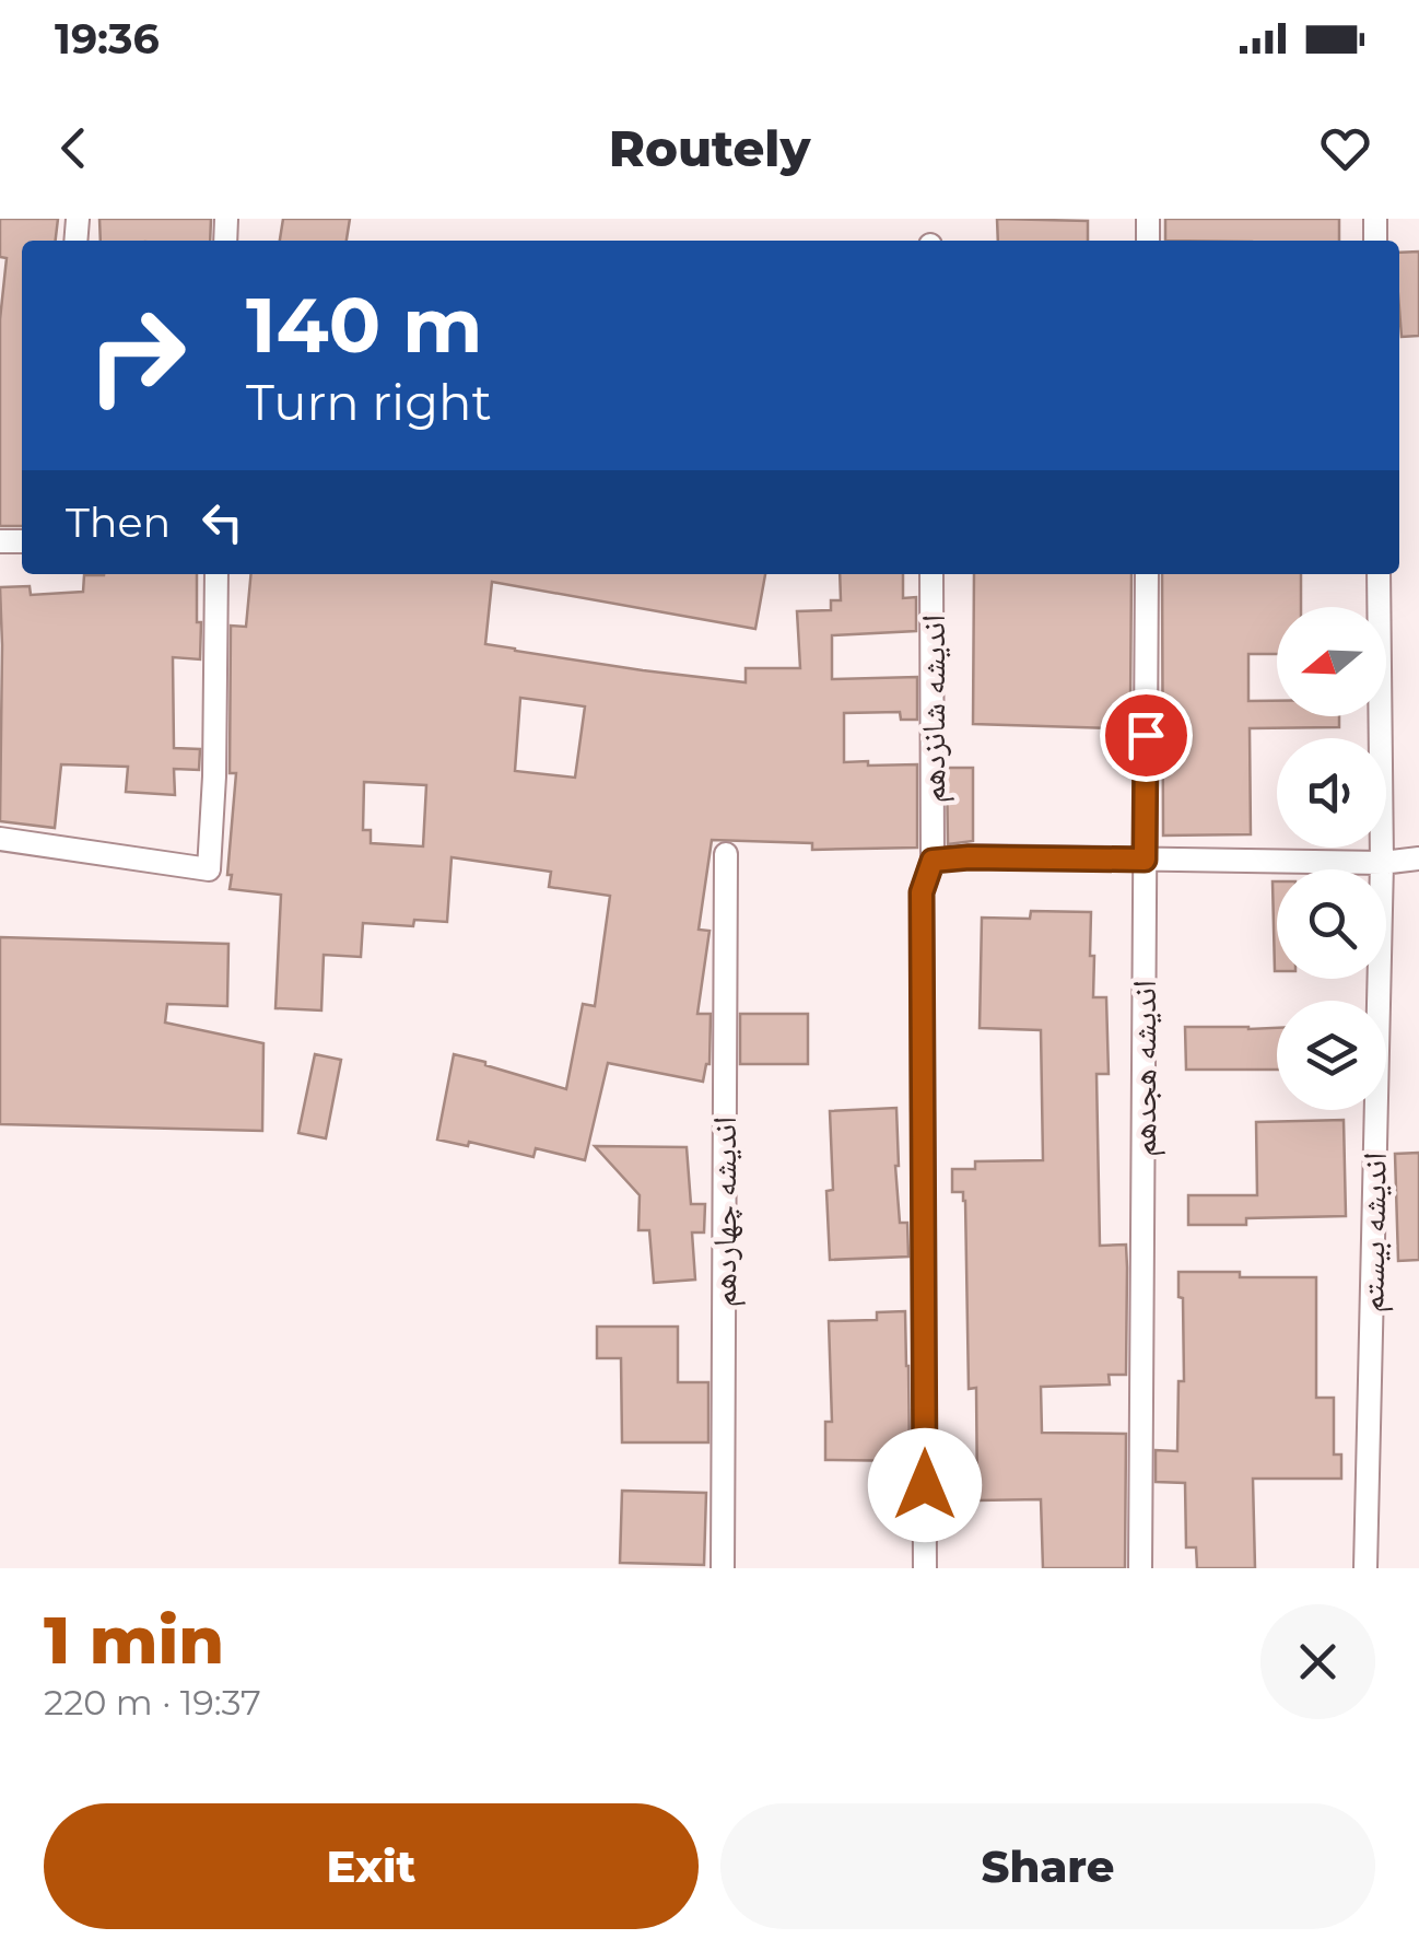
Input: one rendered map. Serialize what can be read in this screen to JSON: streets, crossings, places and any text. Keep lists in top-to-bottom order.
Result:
{
  "streets": {
    "street": [
      "اندیشه شانزدهم",
      "اندیشه هجدهم",
      "اندیشه چهاردهم",
      "اندیشه بیستم"
    ]
  },
  "north": "left",
  "page": {
    "status": "19:36",
    "header": "Routely",
    "turn": ["140 m", "Turn right"],
    "then": "Then",
    "heading": ["1 min", "220 m · 19:37"],
    "buttons": ["Exit", "Share"]
  }
}
